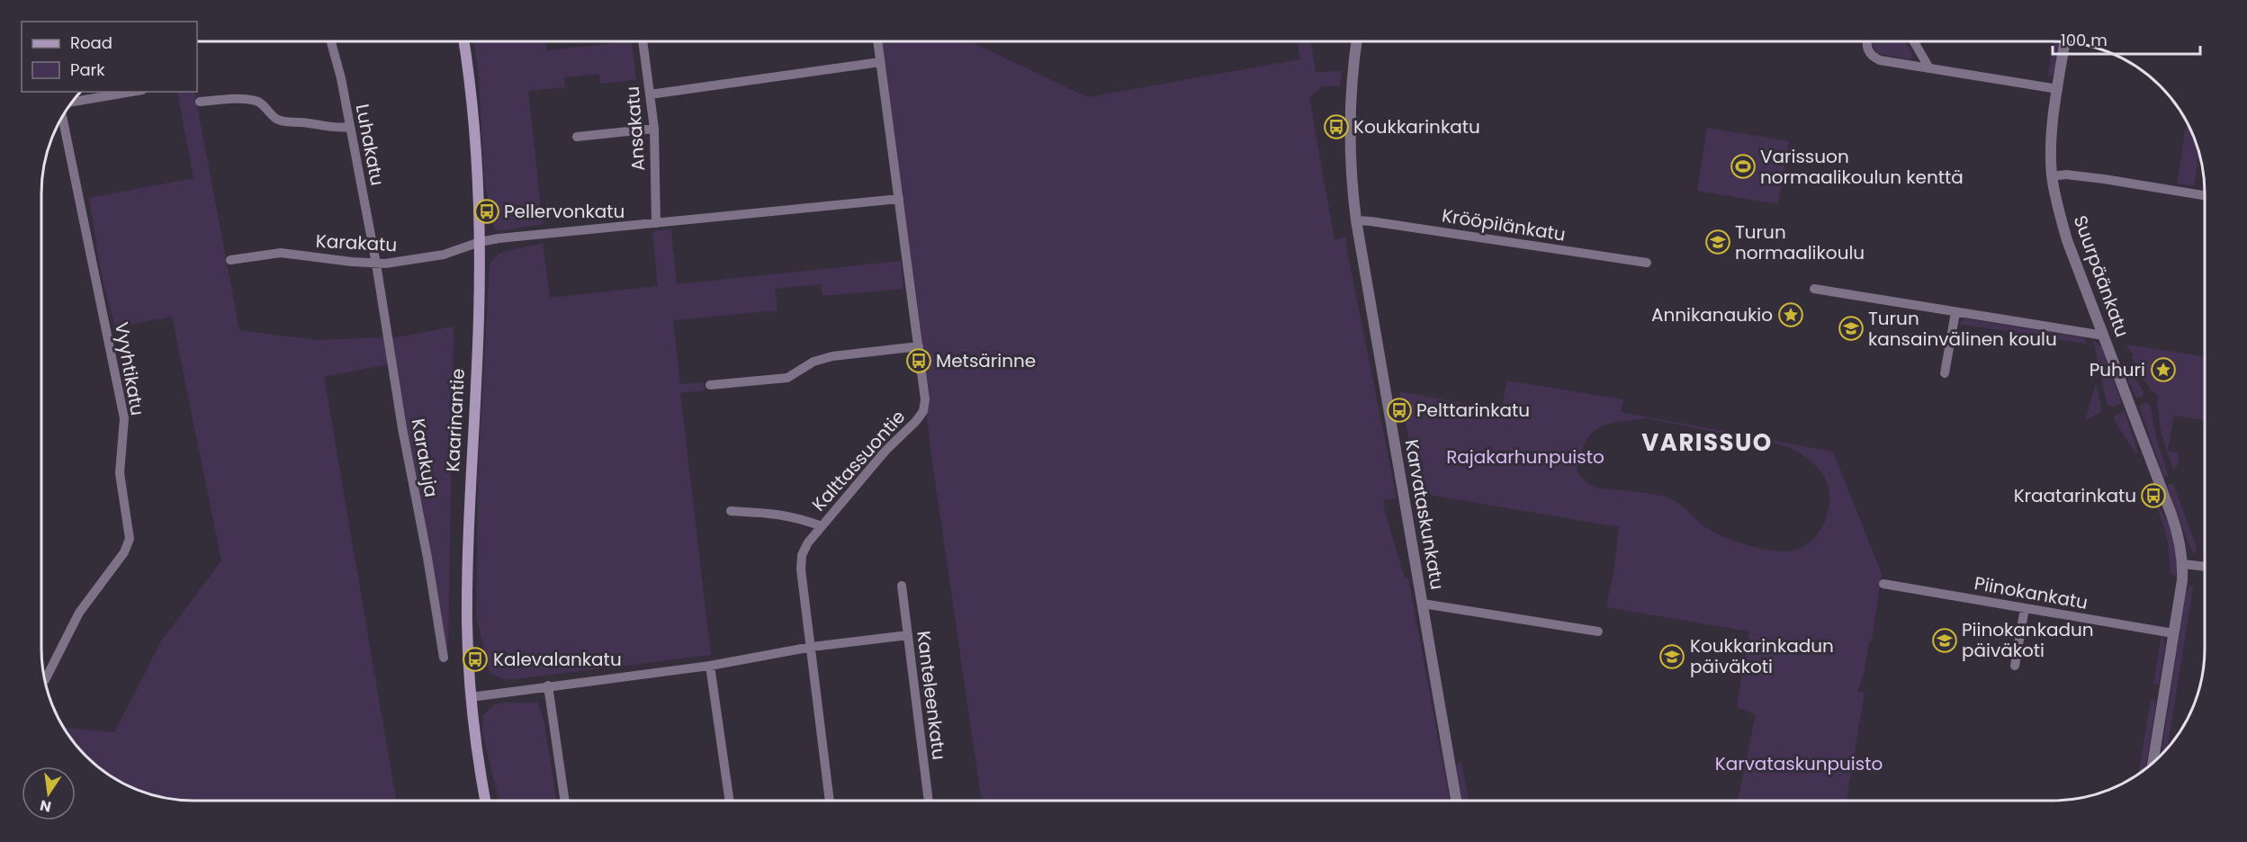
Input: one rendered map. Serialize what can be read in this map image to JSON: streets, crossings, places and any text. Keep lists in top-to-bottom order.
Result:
{
  "streets": {
    "main road": ["Kaarinantie"],
    "street": [
      "Ansakatu",
      "Luhakatu",
      "Krööpilänkatu",
      "Karakatu",
      "Suurpäänkatu",
      "Vyyhtikatu",
      "Karakuja",
      "Kalttassuontie",
      "Karvataskunkatu",
      "Piinokankatu",
      "Kanteleenkatu"
    ]
  },
  "crossings": [
    ["Luhakatu", "Karakatu"],
    ["Luhakatu", "Karakuja"],
    ["Krööpilänkatu", "Karvataskunkatu"],
    ["Karakatu", "Kaarinantie"],
    ["Karakatu", "Karakuja"],
    ["Suurpäänkatu", "Piinokankatu"]
  ],
  "districts": ["VARISSUO"],
  "parks": ["Rajakarhunpuisto", "Karvataskunpuisto"],
  "places": {
    "bus stop": [
      "Koukkarinkatu",
      "Pellervonkatu",
      "Metsärinne",
      "Pelttarinkatu",
      "Kraatarinkatu",
      "Kalevalankatu"
    ],
    "sports": ["Varissuon normaalikoulun kenttä"],
    "school or university": [
      "Turun normaalikoulu",
      "Turun kansainvälinen koulu",
      "Piinokankadun päiväkoti",
      "Koukkarinkadun päiväkoti"
    ],
    "place": ["Annikanaukio", "Puhuri"]
  },
  "legend": ["Road", "Park"],
  "scale_bar": "100 m",
  "north": "bottom"
}
